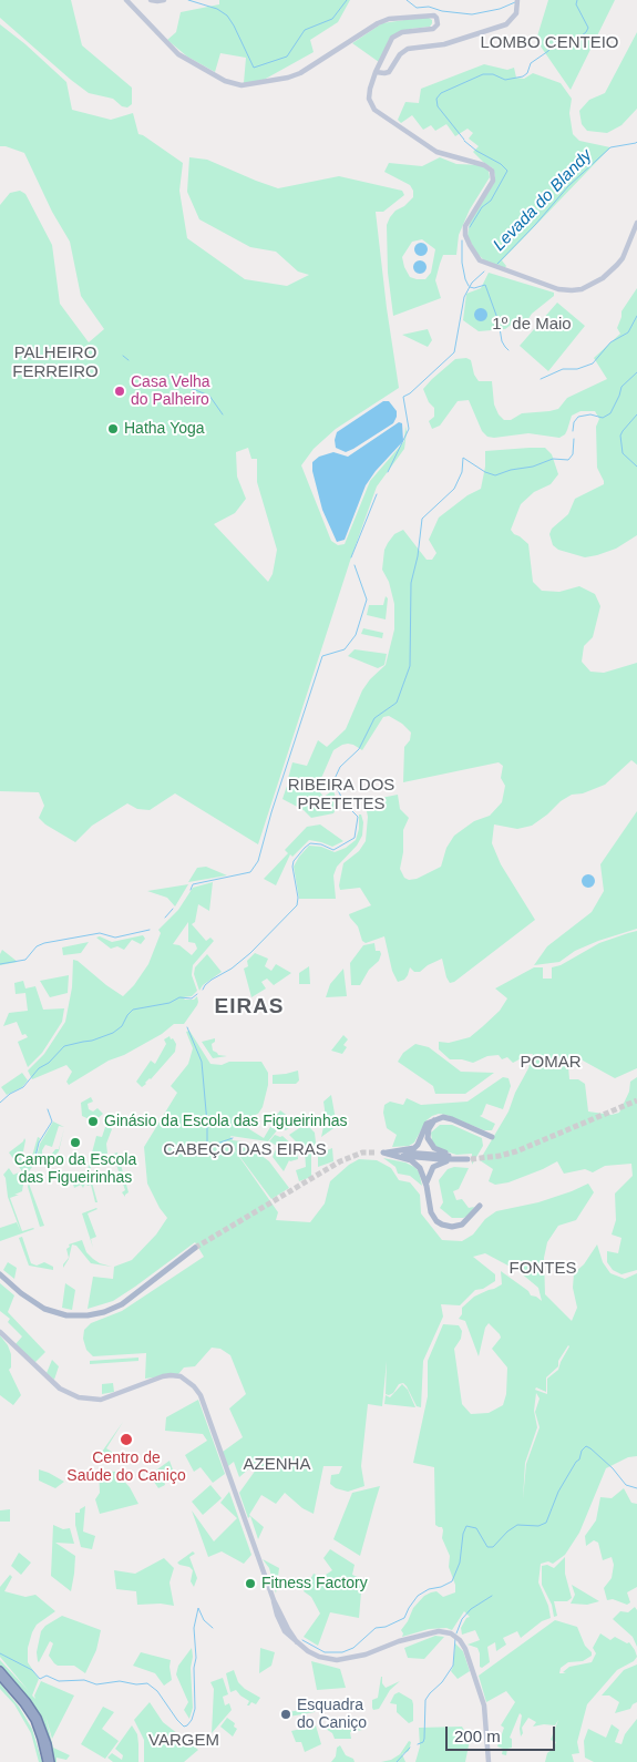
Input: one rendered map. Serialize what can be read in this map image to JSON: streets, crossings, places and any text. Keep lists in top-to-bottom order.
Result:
{
  "districts": [
    "LOMBO CENTEIO",
    "1º de Maio",
    "PALHEIRO FERREIRO",
    "RIBEIRA DOS PRETETES",
    "EIRAS",
    "POMAR",
    "CABEÇO DAS EIRAS",
    "FONTES",
    "AZENHA",
    "VARGEM"
  ],
  "water": ["Levada do Blandy"],
  "places": [
    "Casa Velha do Palheiro",
    "Hatha Yoga",
    "Ginásio da Escola das Figueirinhas",
    "Campo da Escola das Figueirinhas",
    "Centro de Saúde do Caniço",
    "Fitness Factory",
    "Esquadra do Caniço"
  ],
  "scale_bar": "200 m"
}
